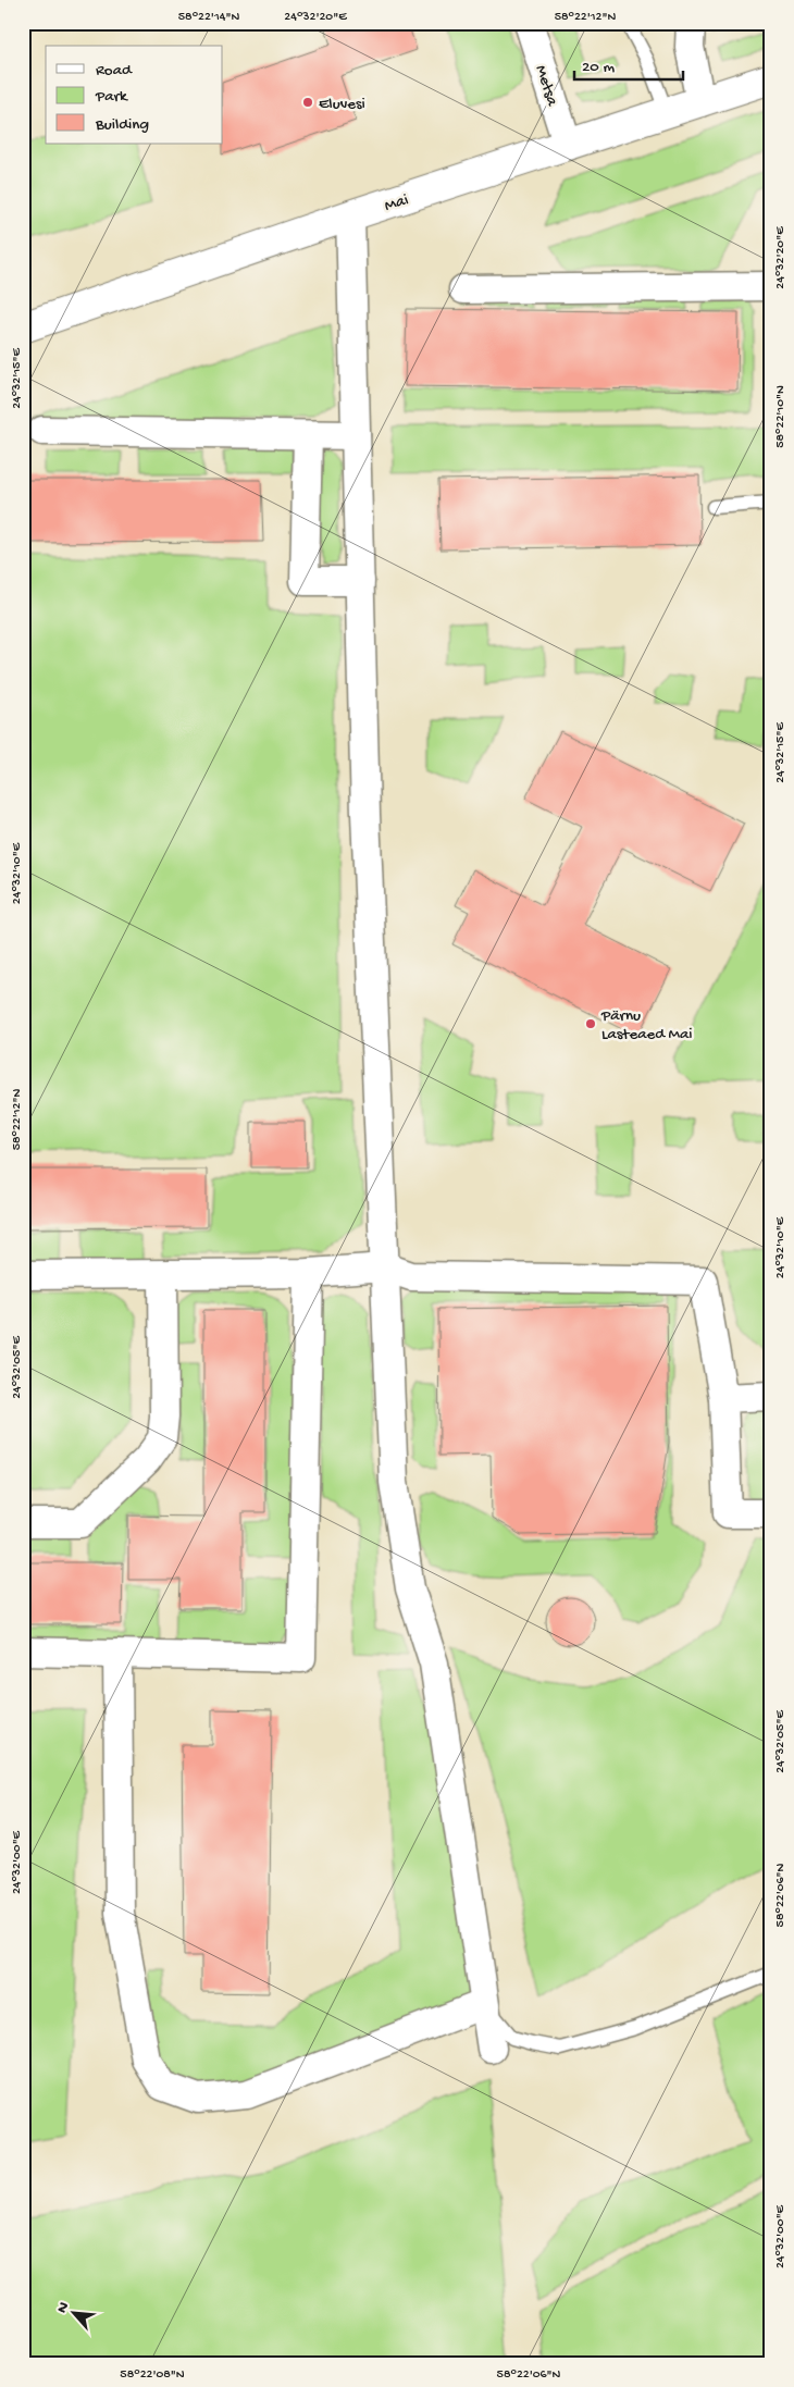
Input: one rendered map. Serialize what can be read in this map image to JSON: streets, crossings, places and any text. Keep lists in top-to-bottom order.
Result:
{
  "streets": {
    "street": ["Metsa", "Mai"]
  },
  "crossings": [
    ["Metsa", "Mai"]
  ],
  "places": ["Eluvesi", "Pärnu Lasteaed Mai"],
  "legend": ["Road", "Park", "Building"],
  "scale_bar": "20 m",
  "north": "top left",
  "coordinates": [
    "58°22'14\"N",
    "24°32'20\"E",
    "58°22'12\"N",
    "24°32'15\"E",
    "58°22'10\"N",
    "24°32'10\"E",
    "24°32'05\"E",
    "24°32'00\"E",
    "58°22'06\"N",
    "58°22'08\"N"
  ]
}
